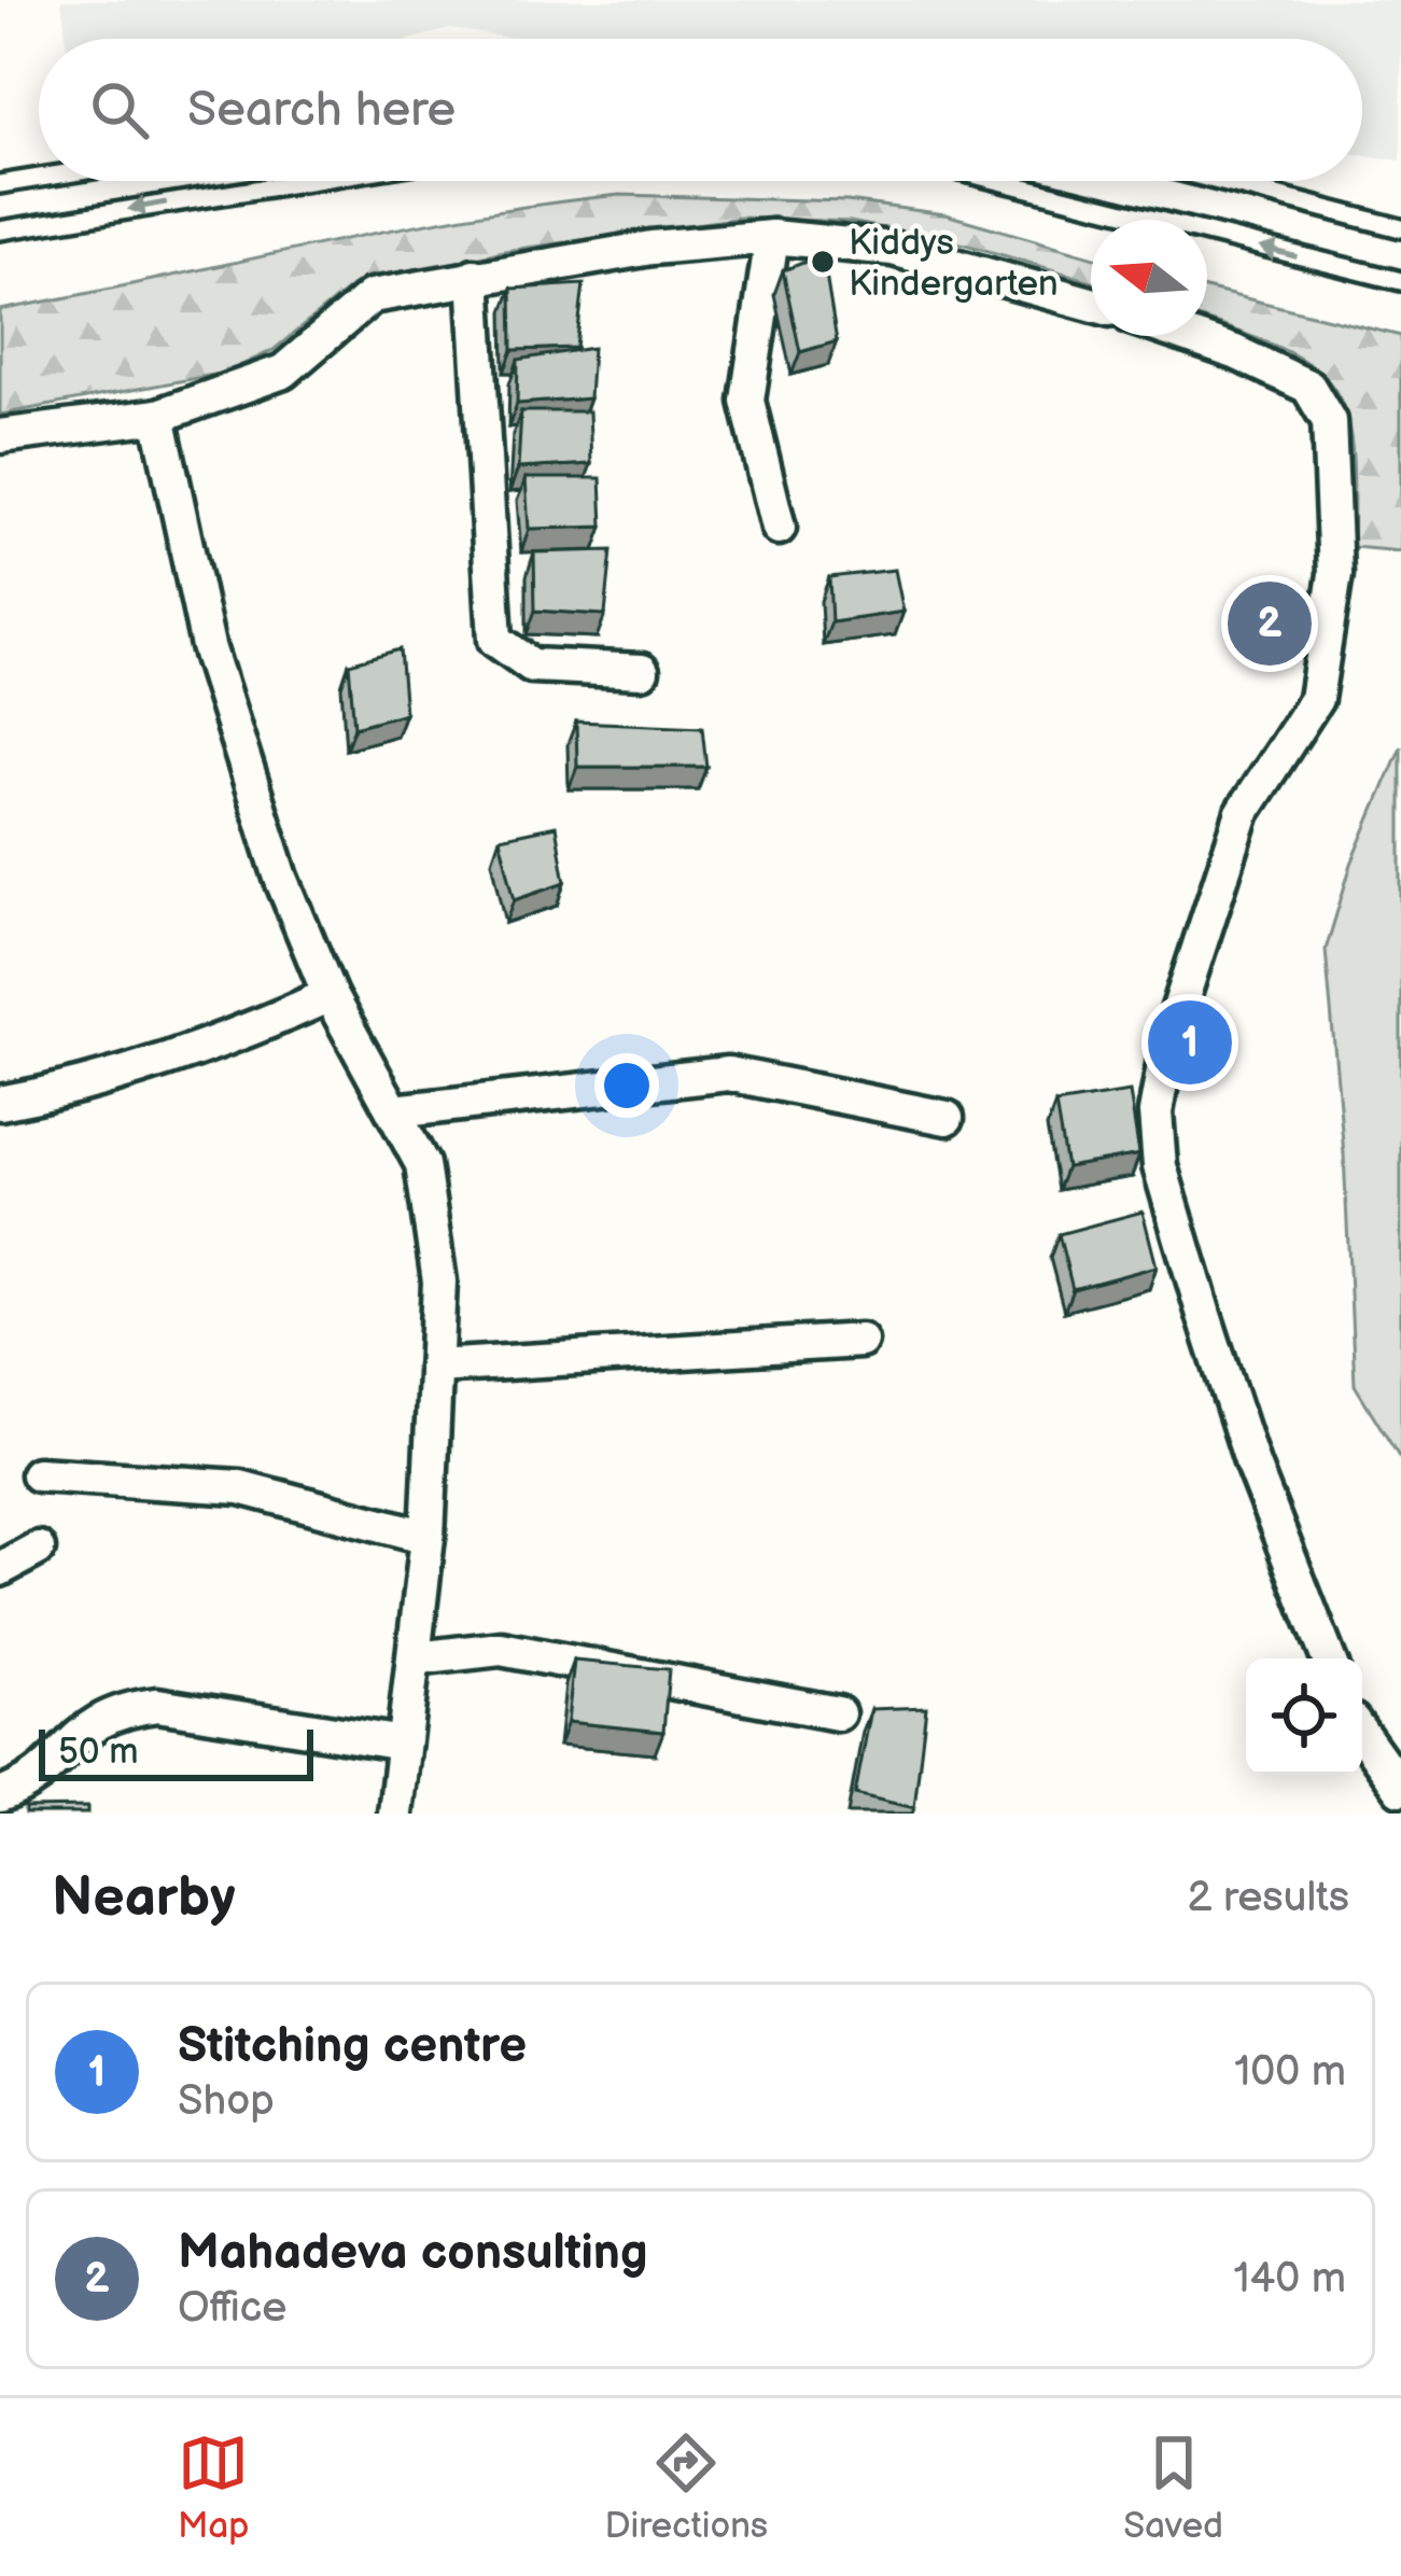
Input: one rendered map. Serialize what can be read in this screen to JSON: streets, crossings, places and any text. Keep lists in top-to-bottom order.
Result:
{
  "places": ["Kiddys Kindergarten"],
  "scale_bar": "50 m",
  "north": "left",
  "page": {
    "search": "Search here",
    "pins": ["2", "1"],
    "scale": "50 m",
    "heading": ["Nearby", "2 results"],
    "list": [
      {
        "mark": "1",
        "name": "Stitching centre",
        "note": "Shop",
        "value": "100 m"
      },
      {
        "mark": "2",
        "name": "Mahadeva consulting",
        "note": "Office",
        "value": "140 m"
      }
    ],
    "nav": ["Map", "Directions", "Saved"]
  }
}
